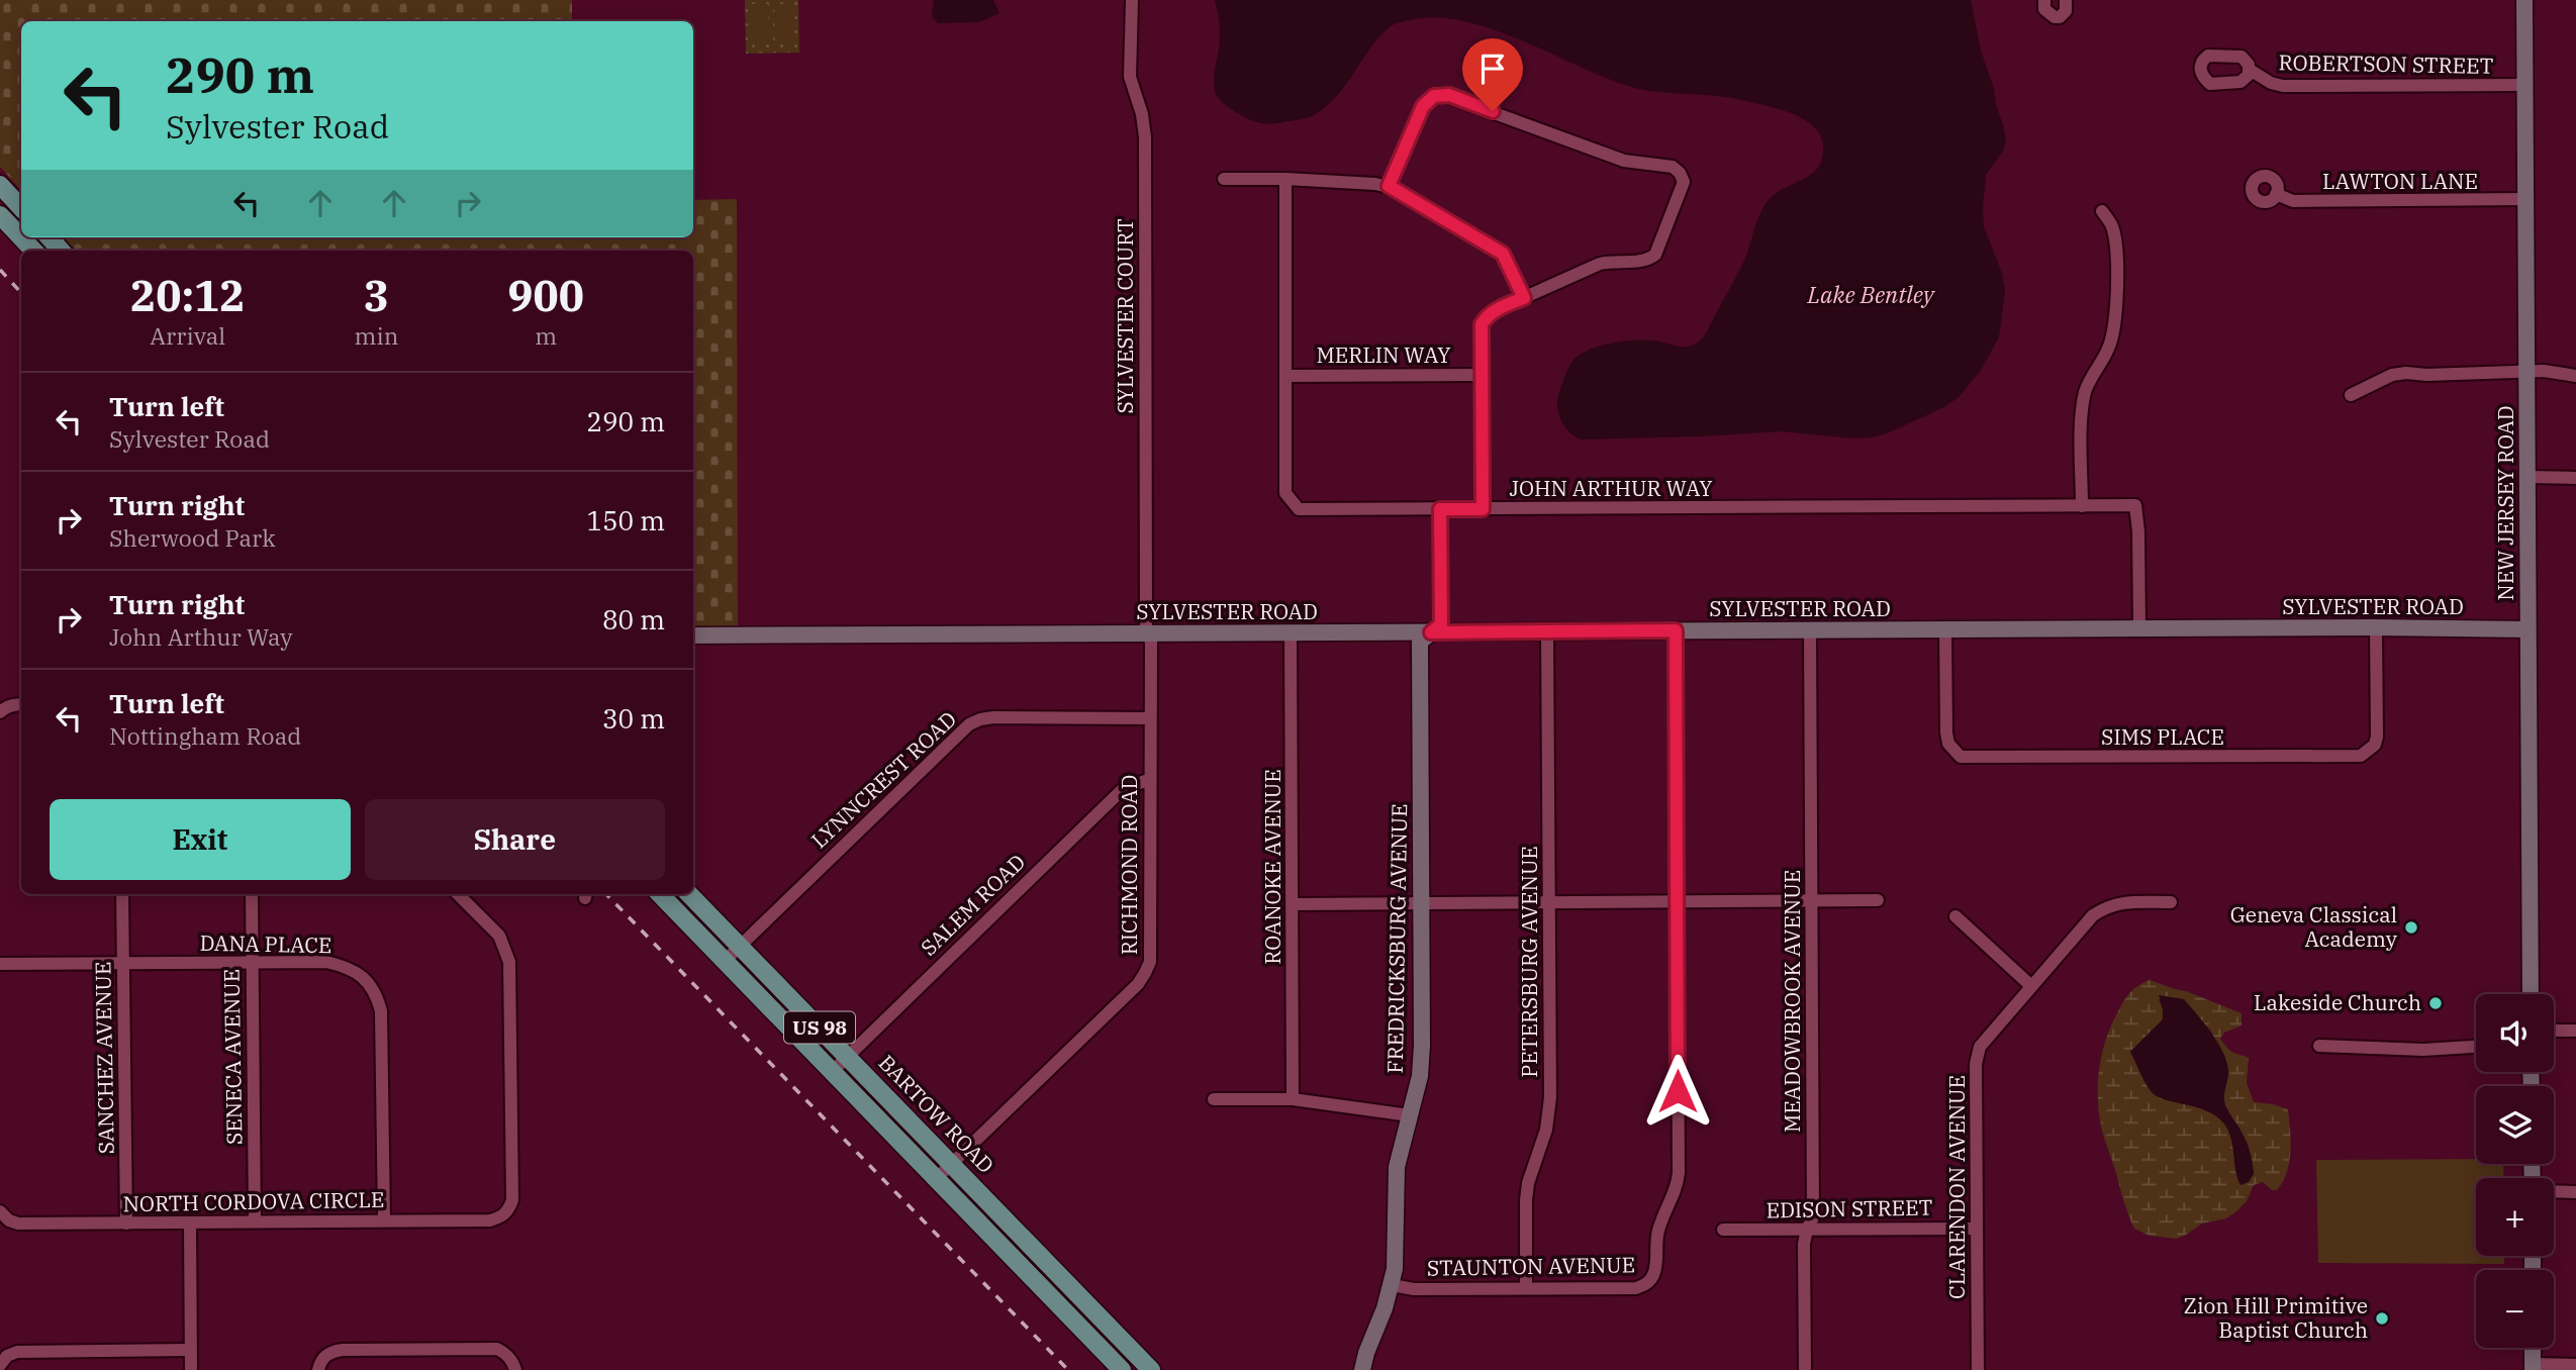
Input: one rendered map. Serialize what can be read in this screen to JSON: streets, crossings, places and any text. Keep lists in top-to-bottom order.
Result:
{
  "streets": {
    "main road": ["US 98", "BARTOW ROAD"],
    "street": [
      "ROBERTSON STREET",
      "LAWTON LANE",
      "SYLVESTER COURT",
      "MERLIN WAY",
      "JOHN ARTHUR WAY",
      "NEW JERSEY ROAD",
      "SYLVESTER ROAD",
      "SIMS PLACE",
      "LYNNCREST ROAD",
      "RICHMOND ROAD",
      "ROANOKE AVENUE",
      "SALEM ROAD",
      "FREDRICKSBURG AVENUE",
      "DANA PLACE",
      "PETERSBURG AVENUE",
      "MEADOWBROOK AVENUE",
      "SENECA AVENUE",
      "SANCHEZ AVENUE",
      "CLARENDON AVENUE",
      "NORTH CORDOVA CIRCLE",
      "EDISON STREET",
      "STAUNTON AVENUE"
    ]
  },
  "crossings": [
    ["ROBERTSON STREET", "NEW JERSEY ROAD"],
    ["LAWTON LANE", "NEW JERSEY ROAD"],
    ["SYLVESTER COURT", "SYLVESTER ROAD"],
    ["SYLVESTER COURT", "RICHMOND ROAD"],
    ["MERLIN WAY", "JOHN ARTHUR WAY"],
    ["JOHN ARTHUR WAY", "SYLVESTER ROAD"],
    ["NEW JERSEY ROAD", "SYLVESTER ROAD"],
    ["SYLVESTER ROAD", "SIMS PLACE"],
    ["SYLVESTER ROAD", "RICHMOND ROAD"],
    ["SYLVESTER ROAD", "ROANOKE AVENUE"],
    ["SYLVESTER ROAD", "FREDRICKSBURG AVENUE"],
    ["SYLVESTER ROAD", "PETERSBURG AVENUE"],
    ["SYLVESTER ROAD", "MEADOWBROOK AVENUE"],
    ["SYLVESTER ROAD", "STAUNTON AVENUE"],
    ["LYNNCREST ROAD", "RICHMOND ROAD"],
    ["LYNNCREST ROAD", "BARTOW ROAD"],
    ["RICHMOND ROAD", "SALEM ROAD"],
    ["RICHMOND ROAD", "BARTOW ROAD"],
    ["SALEM ROAD", "BARTOW ROAD"],
    ["FREDRICKSBURG AVENUE", "STAUNTON AVENUE"],
    ["DANA PLACE", "SENECA AVENUE"],
    ["DANA PLACE", "SANCHEZ AVENUE"],
    ["DANA PLACE", "NORTH CORDOVA CIRCLE"],
    ["PETERSBURG AVENUE", "STAUNTON AVENUE"],
    ["MEADOWBROOK AVENUE", "EDISON STREET"],
    ["SENECA AVENUE", "NORTH CORDOVA CIRCLE"],
    ["SANCHEZ AVENUE", "NORTH CORDOVA CIRCLE"],
    ["CLARENDON AVENUE", "EDISON STREET"]
  ],
  "water": ["Lake Bentley"],
  "places": ["Geneva Classical Academy", "Lakeside Church", "Zion Hill Primitive Baptist Church"],
  "page": {
    "turn": ["290 m", "Sylvester Road"],
    "eta": [
      "20:12",
      "Arrival",
      "3",
      "min",
      "900",
      "m"
    ],
    "list": [
      {
        "name": "Turn left",
        "note": "Sylvester Road",
        "value": "290 m"
      },
      {
        "name": "Turn right",
        "note": "Sherwood Park",
        "value": "150 m"
      },
      {
        "name": "Turn right",
        "note": "John Arthur Way",
        "value": "80 m"
      },
      {
        "name": "Turn left",
        "note": "Nottingham Road",
        "value": "30 m"
      }
    ],
    "buttons": ["Exit", "Share"],
    "map_buttons": ["+", "−"]
  }
}
